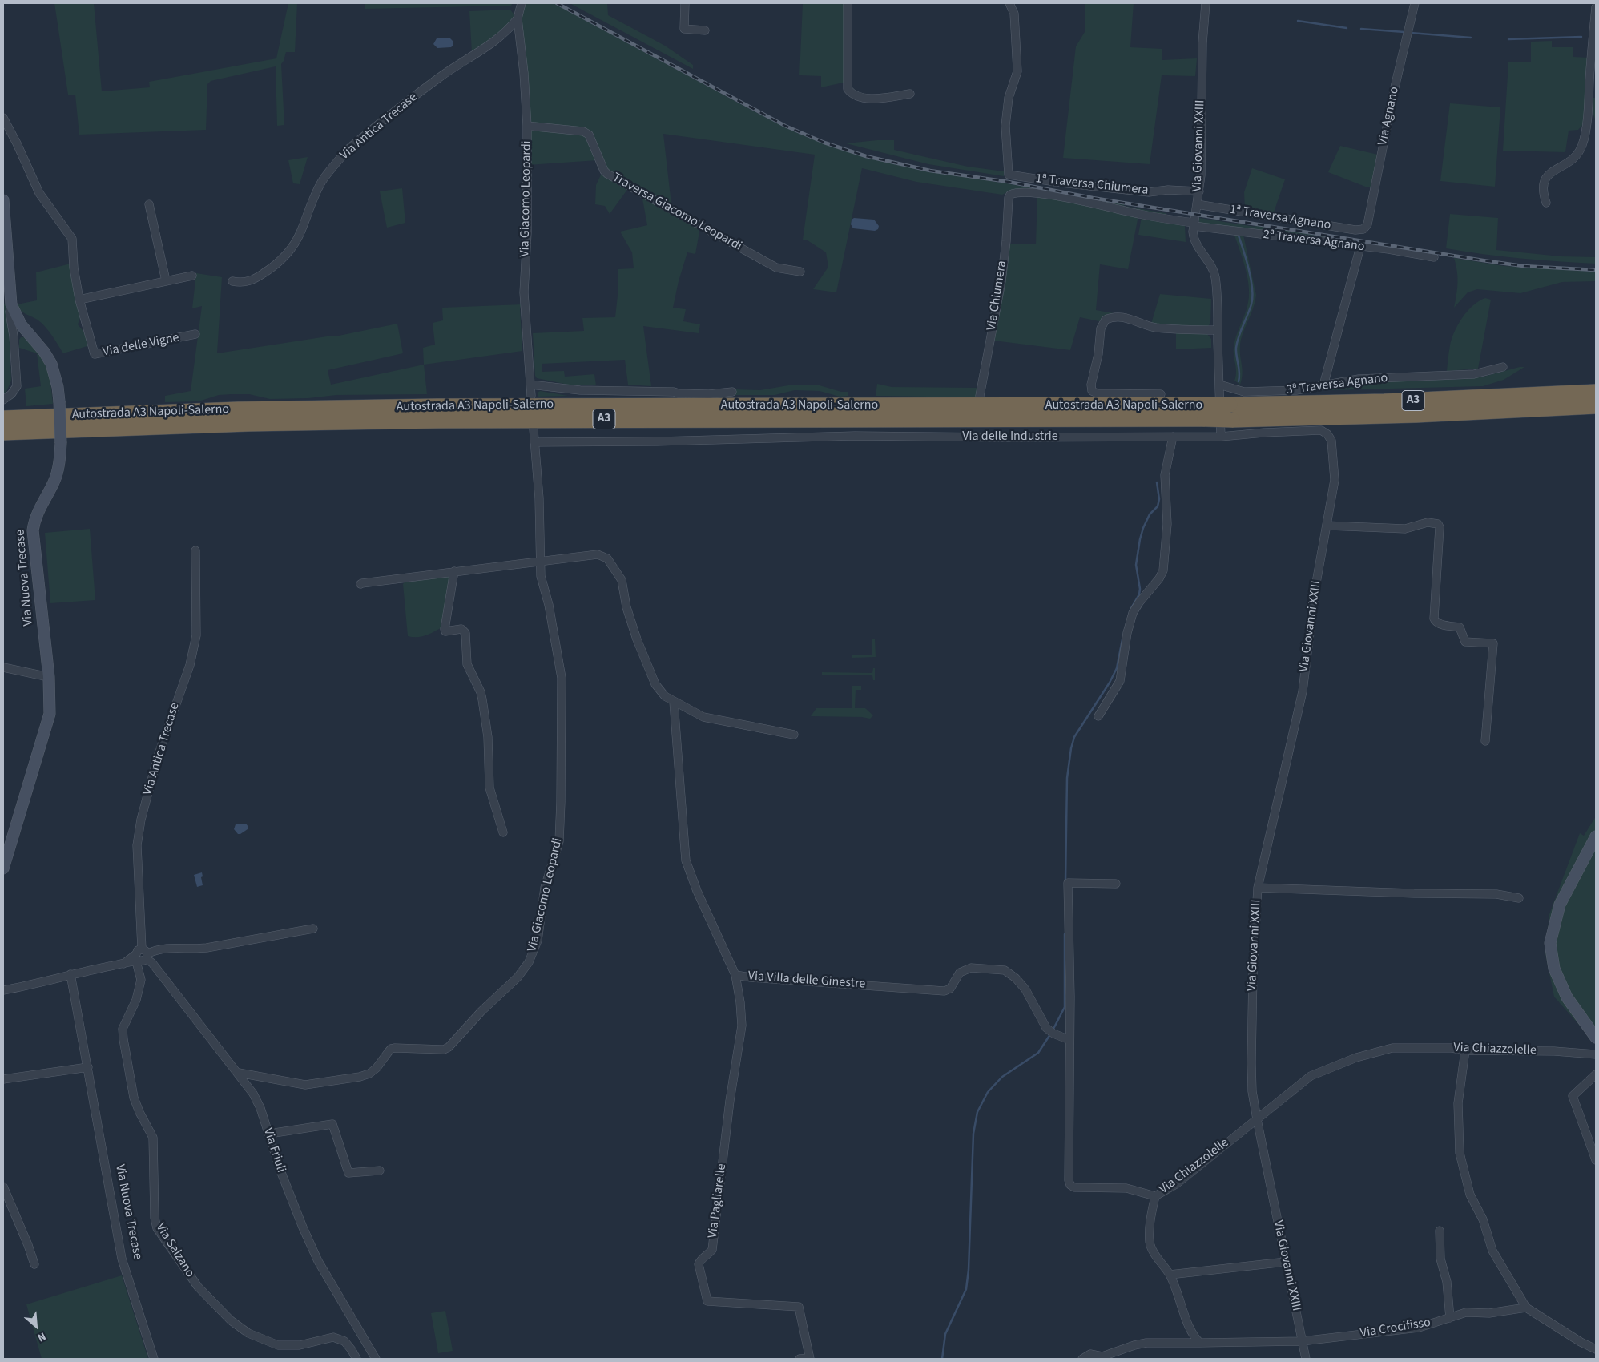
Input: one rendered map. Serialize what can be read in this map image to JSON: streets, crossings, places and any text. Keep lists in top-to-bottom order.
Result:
{
  "streets": {
    "highway": ["A3", "Autostrada A3 Napoli-Salerno"],
    "street": [
      "Via Agnano",
      "Via Antica Trecase",
      "Via Giovanni XXIII",
      "1ª Traversa Chiumera",
      "Via Giacomo Leopardi",
      "Traversa Giacomo Leopardi",
      "1ª Traversa Agnano",
      "2ª Traversa Agnano",
      "Via Chiumera",
      "Via delle Vigne",
      "3ª Traversa Agnano",
      "Via delle Industrie",
      "Via Nuova Trecase",
      "Via Villa delle Ginestre",
      "Via Chiazzolelle",
      "Via Friuli",
      "Via Pagliarelle",
      "Via Salzano",
      "Via Crocifisso"
    ]
  },
  "crossings": [
    ["Via Agnano", "1ª Traversa Agnano"],
    ["Via Antica Trecase", "Via Giacomo Leopardi"],
    ["Via Antica Trecase", "Via Friuli"],
    ["Via Antica Trecase", "Via Salzano"],
    ["Via Giovanni XXIII", "1ª Traversa Chiumera"],
    ["Via Giovanni XXIII", "1ª Traversa Agnano"],
    ["Via Giovanni XXIII", "2ª Traversa Agnano"],
    ["Via Giovanni XXIII", "3ª Traversa Agnano"],
    ["Via Giovanni XXIII", "Via delle Industrie"],
    ["Via Giovanni XXIII", "Via Chiazzolelle"],
    ["Via Giovanni XXIII", "Via Crocifisso"],
    ["Via Giacomo Leopardi", "Traversa Giacomo Leopardi"],
    ["Via Giacomo Leopardi", "Via delle Industrie"],
    ["Via Giacomo Leopardi", "Via Friuli"],
    ["2ª Traversa Agnano", "Via Chiumera"],
    ["Via Villa delle Ginestre", "Via Chiazzolelle"],
    ["Via Villa delle Ginestre", "Via Pagliarelle"],
    ["Via Friuli", "Via Salzano"]
  ],
  "north": "bottom right"
}
